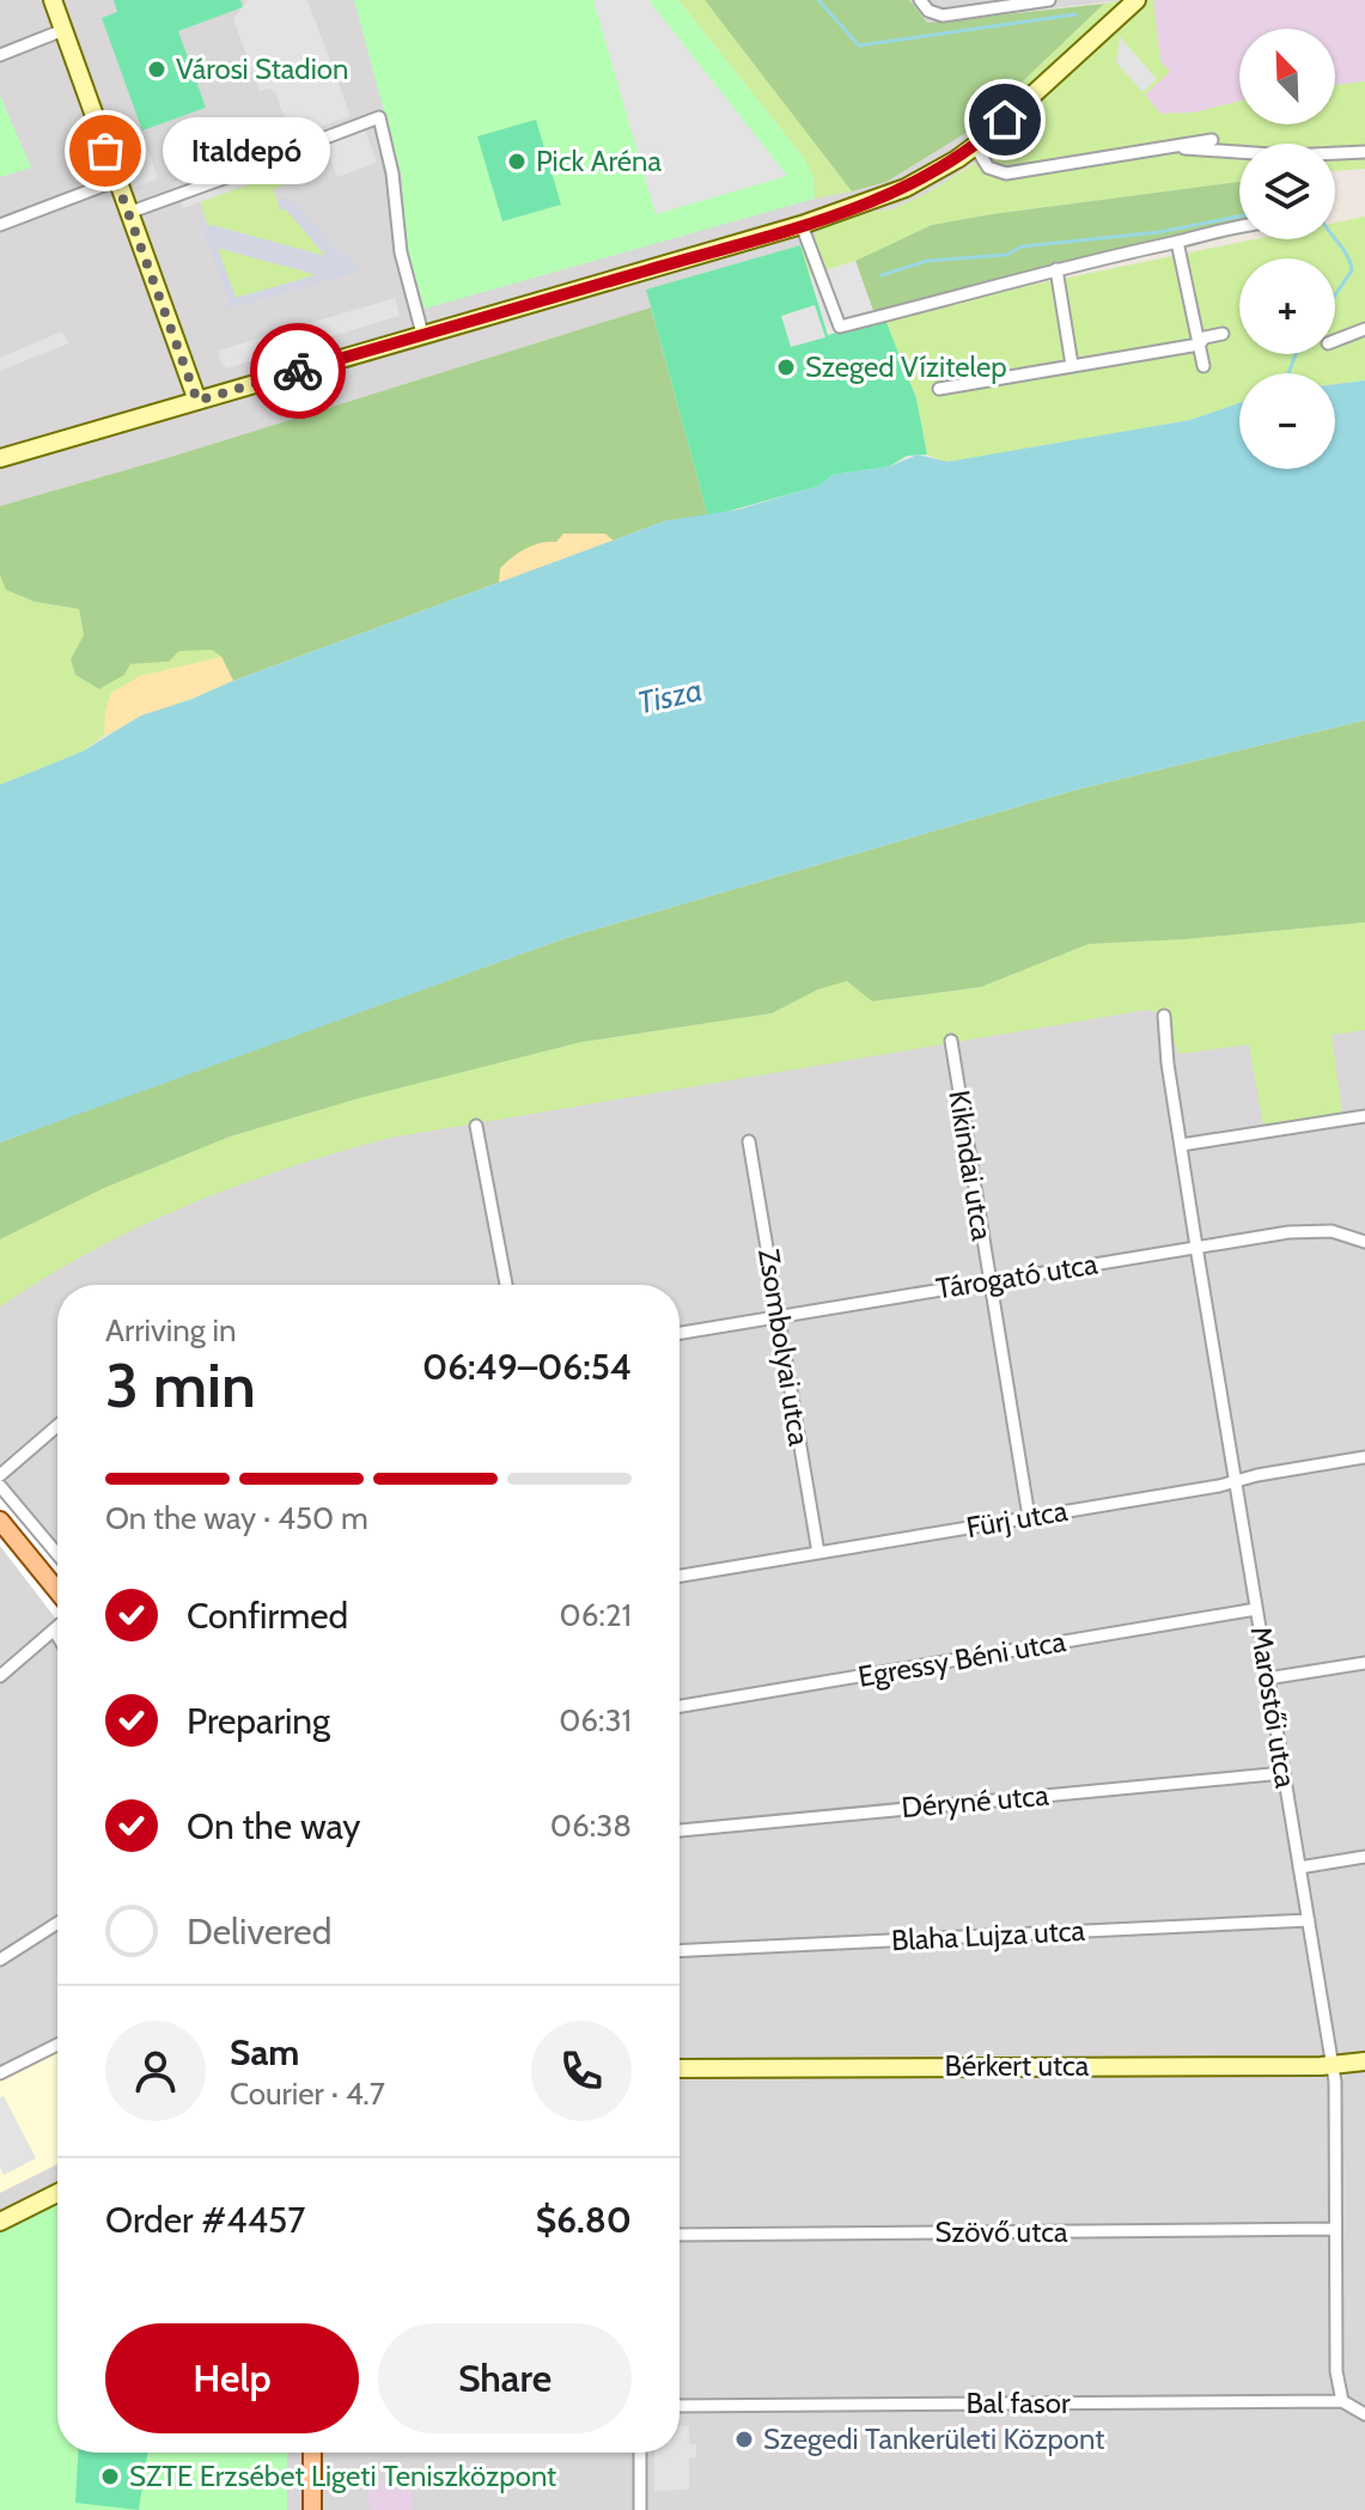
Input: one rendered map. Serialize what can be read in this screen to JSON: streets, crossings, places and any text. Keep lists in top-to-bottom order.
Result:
{
  "streets": {
    "main road": ["Bérkert utca"],
    "street": [
      "Kikindai utca",
      "Tárogató utca",
      "Zsombolyai utca",
      "Fürj utca",
      "Egressy Béni utca",
      "Marostői utca",
      "Déryné utca",
      "Blaha Lujza utca",
      "Szövő utca",
      "Bal fasor"
    ]
  },
  "crossings": [
    ["Kikindai utca", "Tárogató utca"],
    ["Kikindai utca", "Fürj utca"],
    ["Tárogató utca", "Zsombolyai utca"],
    ["Tárogató utca", "Marostői utca"],
    ["Zsombolyai utca", "Fürj utca"],
    ["Fürj utca", "Marostői utca"],
    ["Egressy Béni utca", "Marostői utca"],
    ["Marostői utca", "Déryné utca"],
    ["Marostői utca", "Blaha Lujza utca"],
    ["Marostői utca", "Bérkert utca"],
    ["Marostői utca", "Szövő utca"],
    ["Marostői utca", "Bal fasor"]
  ],
  "water": ["Tisza"],
  "places": [
    "Városi Stadion",
    "Italdepó",
    "Pick Aréna",
    "Szeged Vízitelep",
    "Szegedi Tankerületi Központ",
    "SZTE Erzsébet Ligeti Teniszközpont"
  ],
  "north": "top left",
  "page": {
    "map_buttons": ["+", "−"],
    "bubble": "Italdepó",
    "heading": ["3 min", "Arriving in", "06:49–06:54"],
    "panel": [
      "Sam",
      "Courier · 4.7",
      "Order #4457",
      "$6.80"
    ],
    "bar": "On the way · 450 m",
    "list": [
      ["Confirmed", "06:21"],
      ["Preparing", "06:31"],
      ["On the way", "06:38"],
      "Delivered"
    ],
    "buttons": ["Help", "Share"]
  }
}
